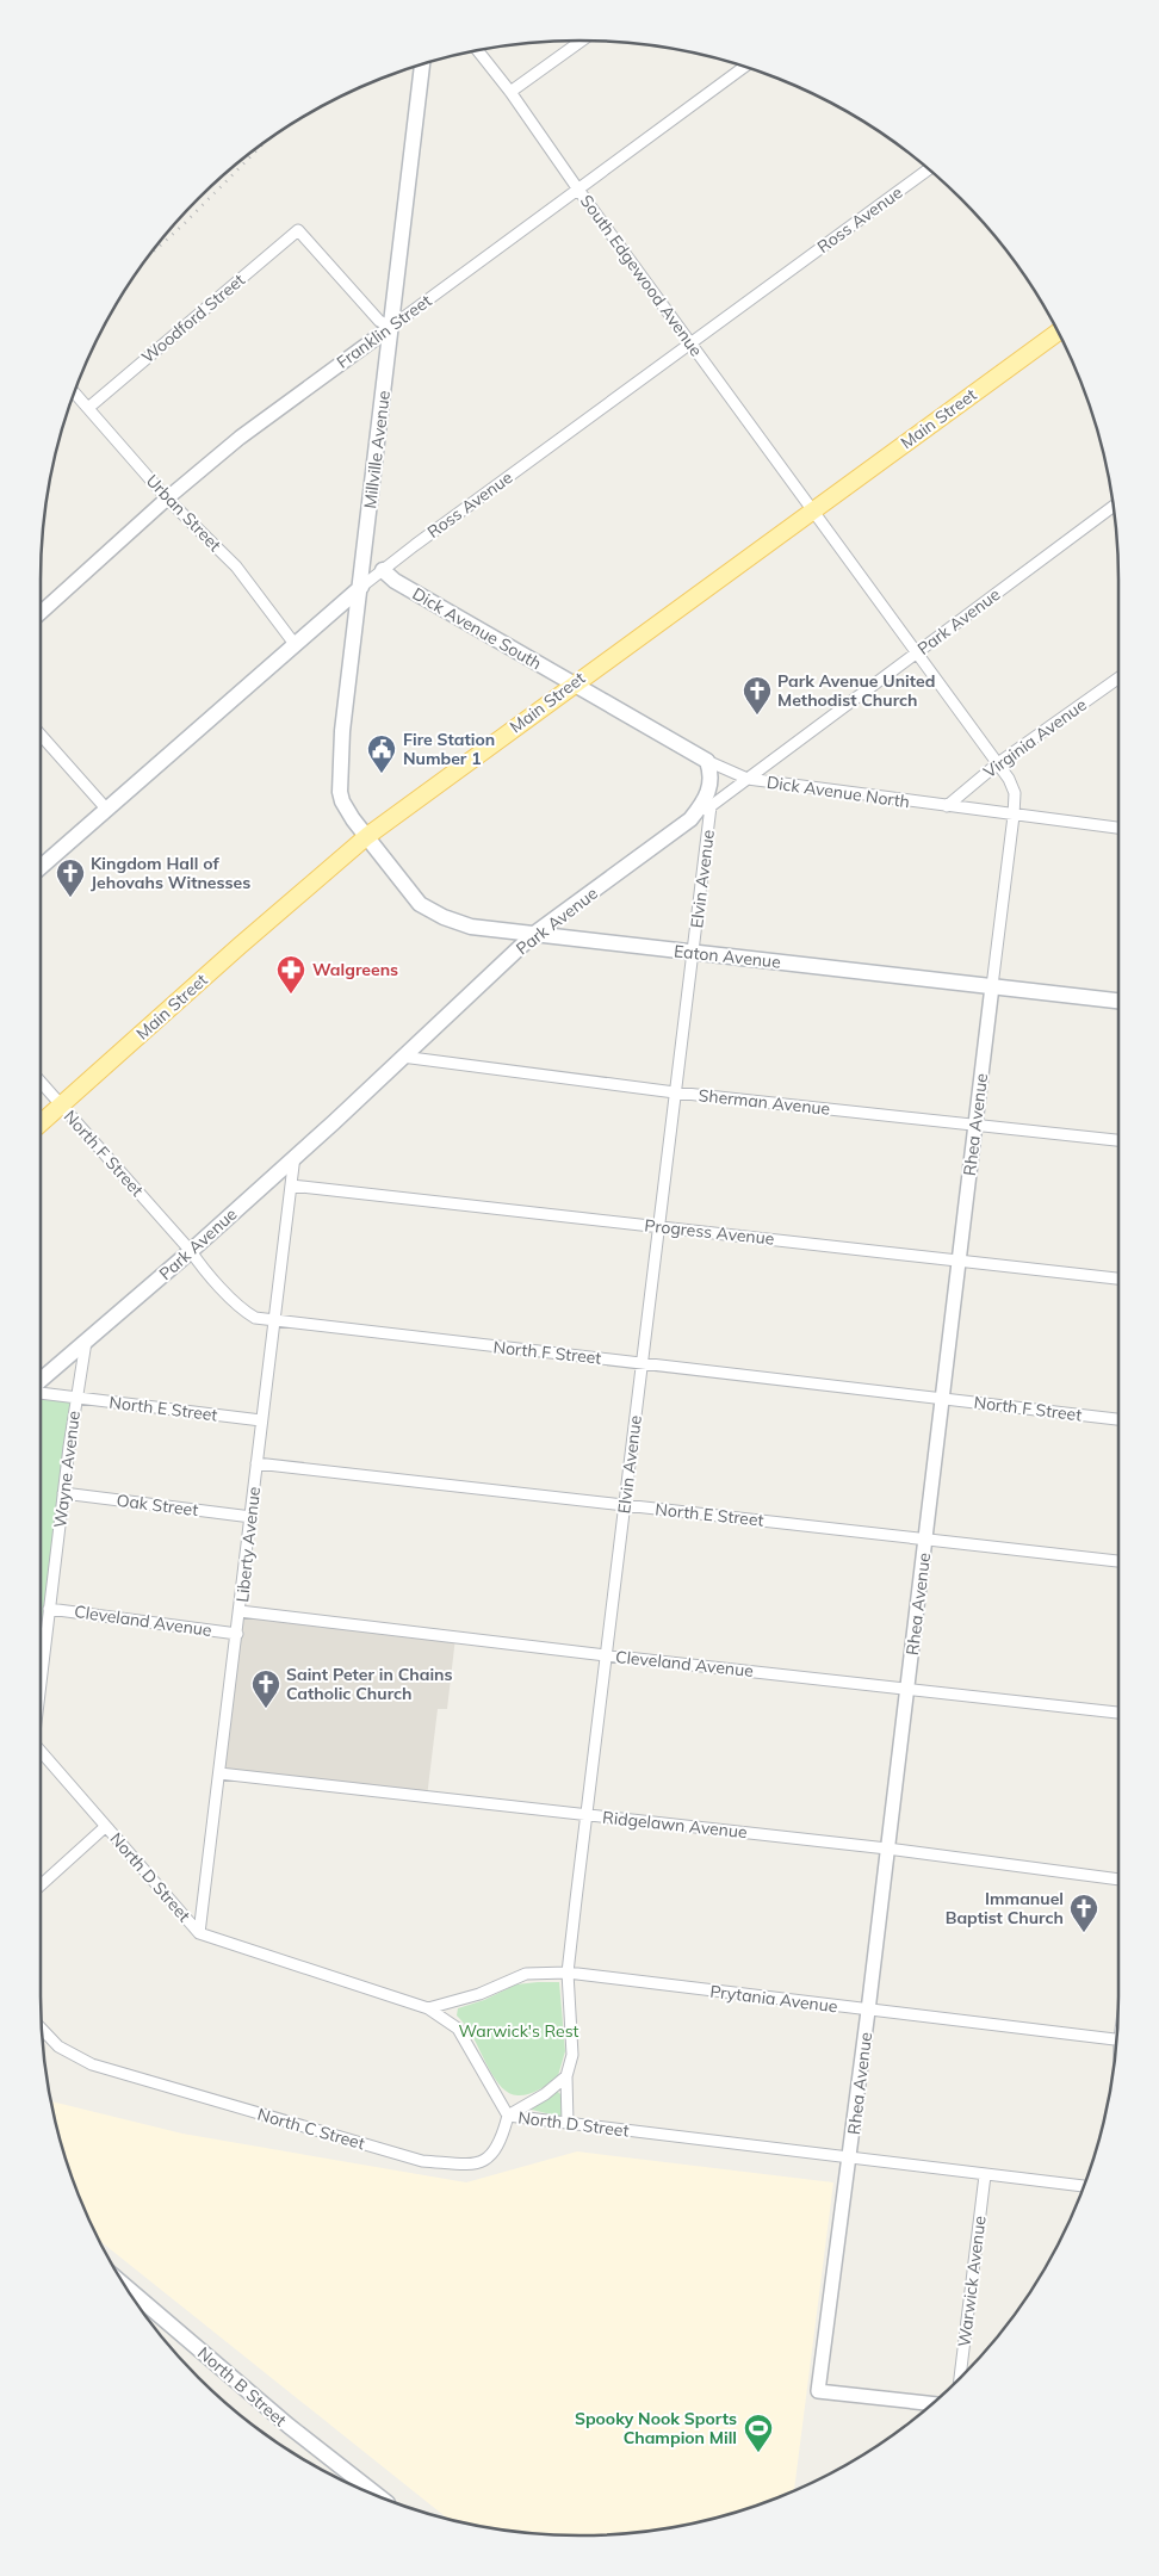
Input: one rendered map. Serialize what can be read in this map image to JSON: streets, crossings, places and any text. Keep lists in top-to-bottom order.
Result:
{
  "streets": {
    "main road": [
      "Ross Avenue",
      "Main Street",
      "Millville Avenue",
      "Park Avenue",
      "Dick Avenue South",
      "Dick Avenue North",
      "Eaton Avenue",
      "North B Street"
    ],
    "street": [
      "South Edgewood Avenue",
      "Woodford Street",
      "Franklin Street",
      "Urban Street",
      "Virginia Avenue",
      "Elvin Avenue",
      "Sherman Avenue",
      "Rhea Avenue",
      "North F Street",
      "Progress Avenue",
      "North E Street",
      "Wayne Avenue",
      "Oak Street",
      "Liberty Avenue",
      "Cleveland Avenue",
      "Ridgelawn Avenue",
      "North D Street",
      "Prytania Avenue",
      "North C Street",
      "Warwick Avenue"
    ]
  },
  "crossings": [
    ["Ross Avenue", "South Edgewood Avenue"],
    ["Ross Avenue", "Millville Avenue"],
    ["Ross Avenue", "Urban Street"],
    ["Ross Avenue", "Dick Avenue South"],
    ["South Edgewood Avenue", "Franklin Street"],
    ["South Edgewood Avenue", "Main Street"],
    ["South Edgewood Avenue", "Park Avenue"],
    ["South Edgewood Avenue", "Rhea Avenue"],
    ["Woodford Street", "Franklin Street"],
    ["Woodford Street", "Millville Avenue"],
    ["Woodford Street", "Urban Street"],
    ["Franklin Street", "Millville Avenue"],
    ["Franklin Street", "Urban Street"],
    ["Main Street", "Millville Avenue"],
    ["Main Street", "Dick Avenue South"],
    ["Main Street", "Dick Avenue North"],
    ["Main Street", "Eaton Avenue"],
    ["Main Street", "North F Street"],
    ["Millville Avenue", "Eaton Avenue"],
    ["Park Avenue", "Dick Avenue North"],
    ["Park Avenue", "Elvin Avenue"],
    ["Park Avenue", "Eaton Avenue"],
    ["Park Avenue", "Sherman Avenue"],
    ["Park Avenue", "Rhea Avenue"],
    ["Park Avenue", "North F Street"],
    ["Park Avenue", "Wayne Avenue"],
    ["Park Avenue", "Liberty Avenue"],
    ["Dick Avenue South", "Dick Avenue North"],
    ["Virginia Avenue", "Dick Avenue North"],
    ["Virginia Avenue", "Rhea Avenue"],
    ["Dick Avenue North", "Rhea Avenue"],
    ["Elvin Avenue", "Eaton Avenue"],
    ["Elvin Avenue", "Sherman Avenue"],
    ["Elvin Avenue", "North F Street"],
    ["Elvin Avenue", "Progress Avenue"],
    ["Elvin Avenue", "North E Street"],
    ["Elvin Avenue", "Cleveland Avenue"],
    ["Elvin Avenue", "Ridgelawn Avenue"],
    ["Elvin Avenue", "North D Street"],
    ["Elvin Avenue", "Prytania Avenue"],
    ["Eaton Avenue", "Rhea Avenue"],
    ["Sherman Avenue", "Rhea Avenue"],
    ["Rhea Avenue", "North F Street"],
    ["Rhea Avenue", "Progress Avenue"],
    ["Rhea Avenue", "North E Street"],
    ["Rhea Avenue", "Cleveland Avenue"],
    ["Rhea Avenue", "Ridgelawn Avenue"],
    ["Rhea Avenue", "North D Street"],
    ["Rhea Avenue", "Prytania Avenue"],
    ["North F Street", "Liberty Avenue"],
    ["Progress Avenue", "Liberty Avenue"],
    ["North E Street", "Wayne Avenue"],
    ["North E Street", "Liberty Avenue"],
    ["Wayne Avenue", "Oak Street"],
    ["Wayne Avenue", "Cleveland Avenue"],
    ["Oak Street", "Liberty Avenue"],
    ["Liberty Avenue", "Cleveland Avenue"],
    ["Liberty Avenue", "Ridgelawn Avenue"],
    ["Liberty Avenue", "North D Street"],
    ["North D Street", "Prytania Avenue"],
    ["North D Street", "North C Street"],
    ["North D Street", "Warwick Avenue"]
  ],
  "parks": ["Warwick's Rest"],
  "places": {
    "church": [
      "Park Avenue United Methodist Church",
      "Kingdom Hall of Jehovahs Witnesses",
      "Saint Peter in Chains Catholic Church",
      "Immanuel Baptist Church"
    ],
    "public building": ["Fire Station Number 1"],
    "pharmacy": ["Walgreens"],
    "sports": ["Spooky Nook Sports Champion Mill"]
  }
}
